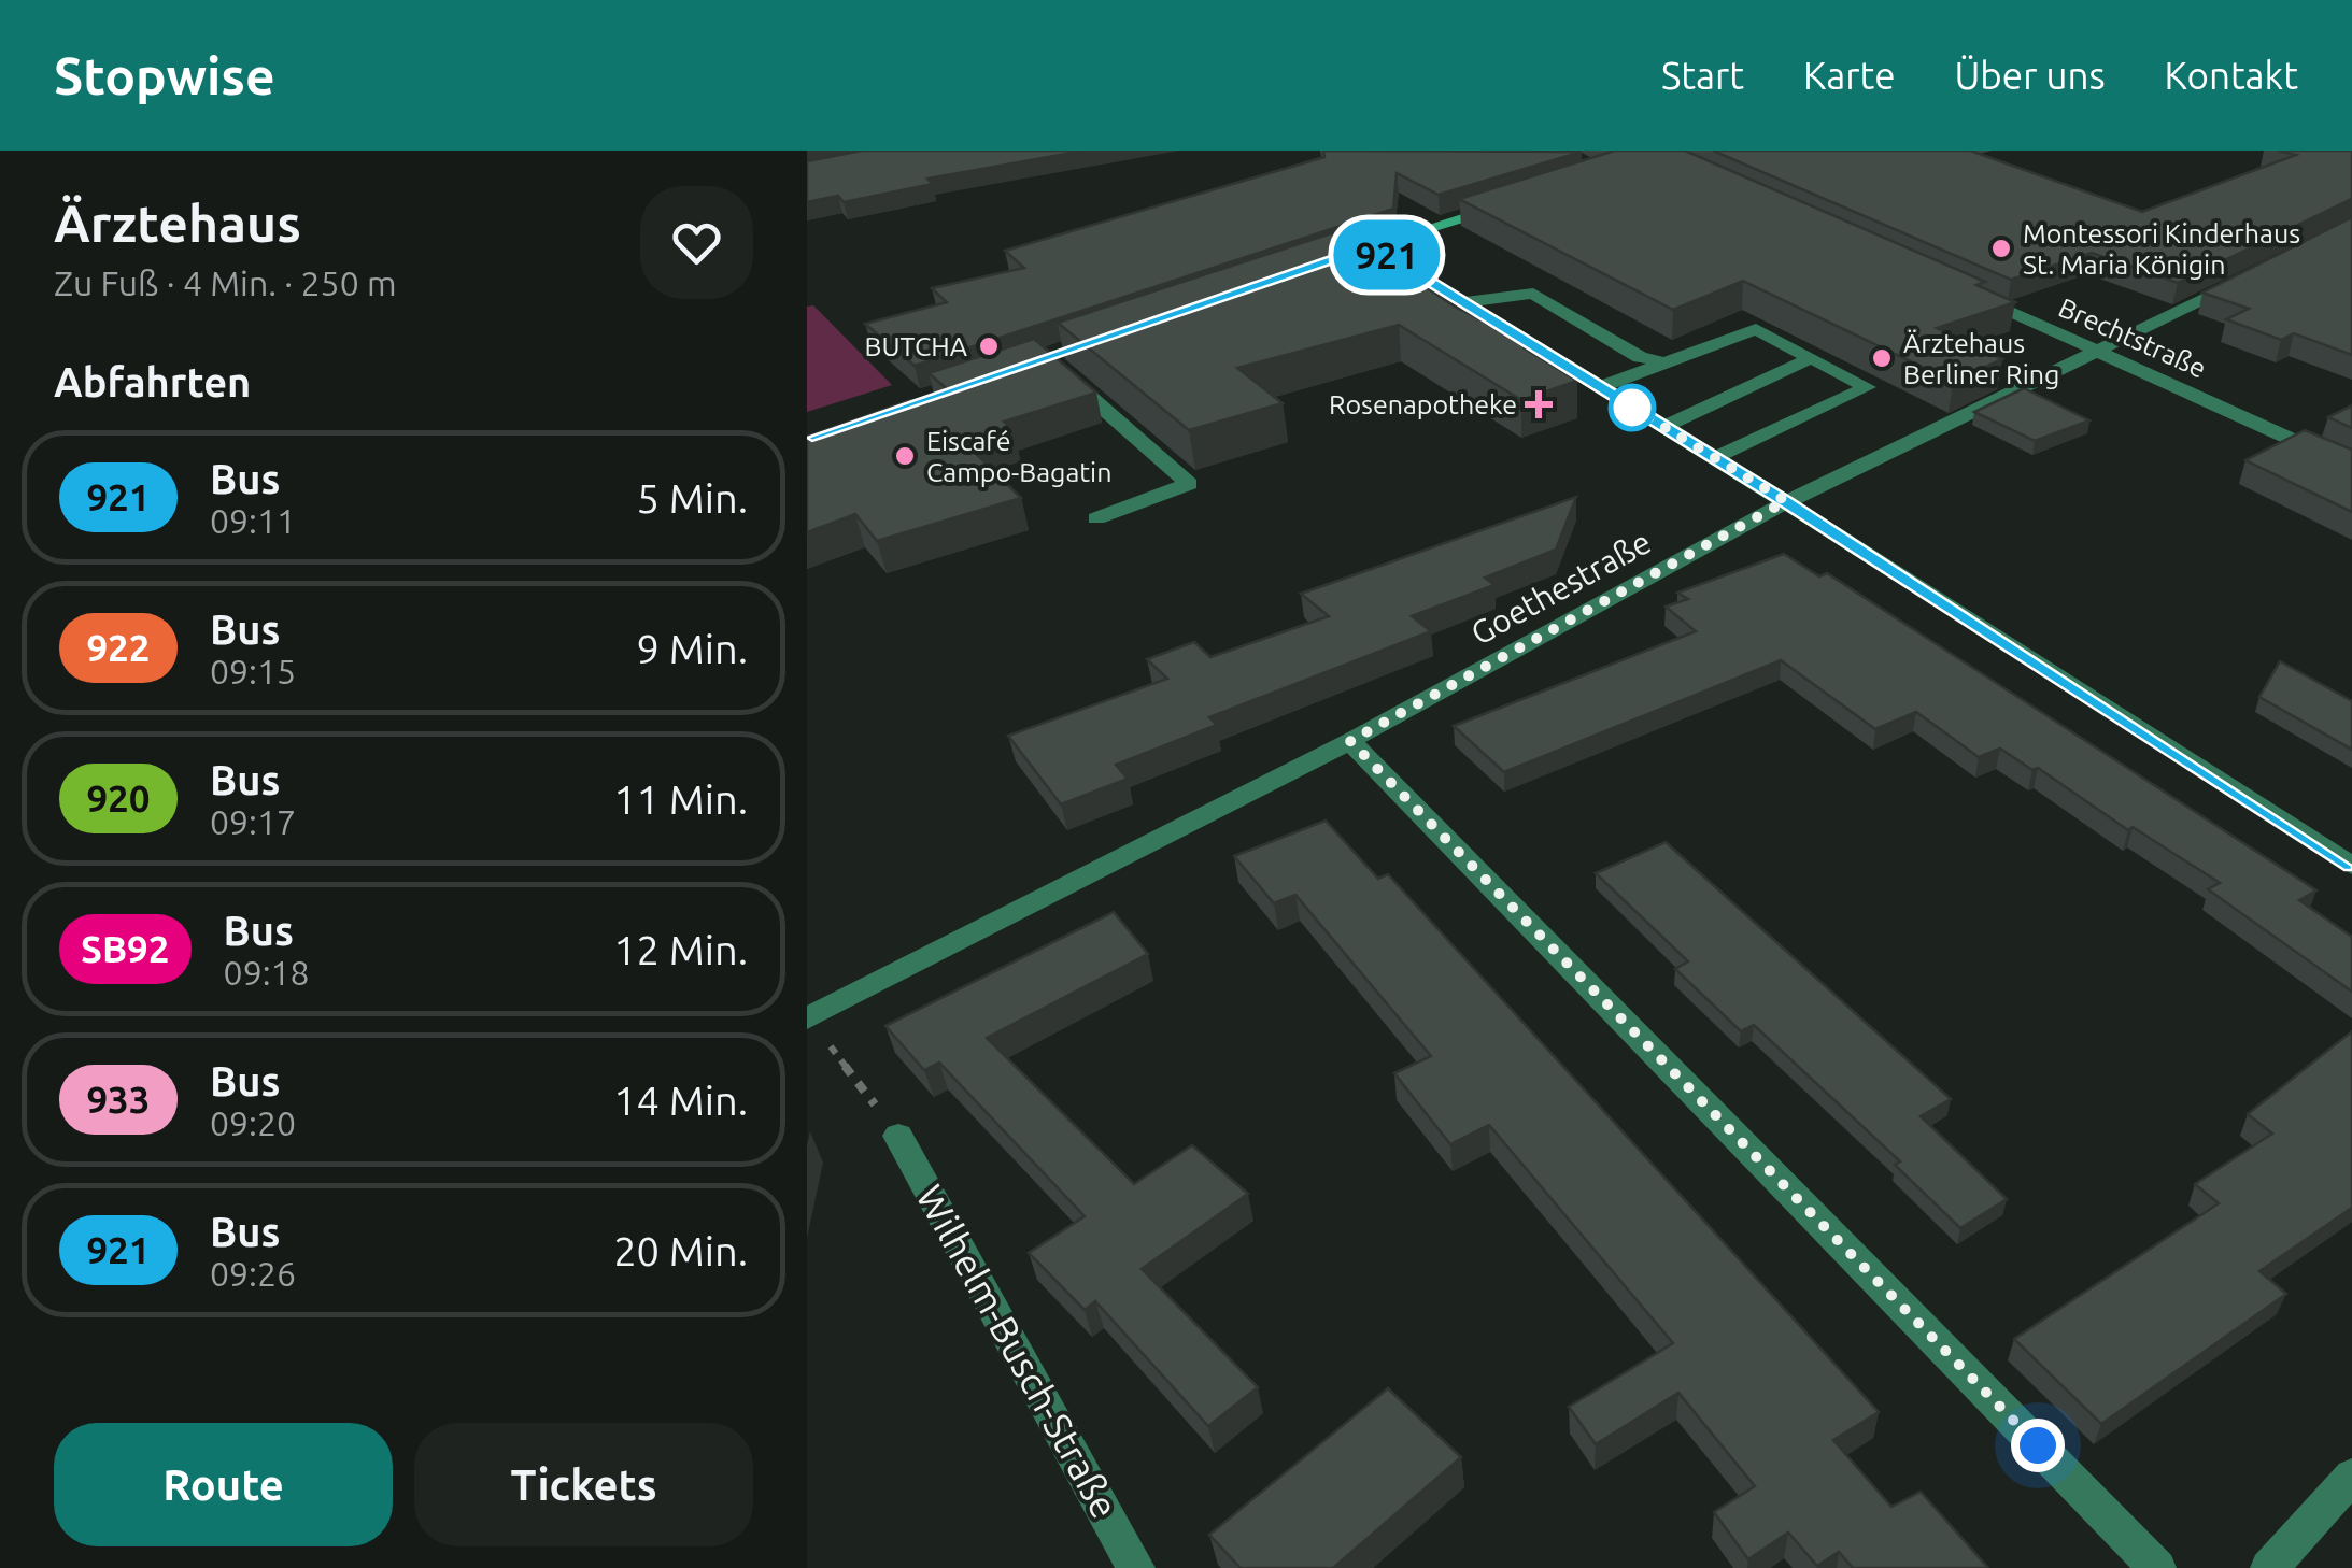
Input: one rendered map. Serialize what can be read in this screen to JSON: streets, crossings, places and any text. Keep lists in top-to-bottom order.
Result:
{
  "streets": {
    "street": ["Brechtstraße", "Goethestraße", "Wilhelm-Busch-Straße"]
  },
  "crossings": [
    ["Brechtstraße", "Goethestraße"]
  ],
  "places": {
    "other": [
      "Montessori Kinderhaus St. Maria Königin",
      "BUTCHA",
      "Ärztehaus Berliner Ring",
      "Eiscafé Campo-Bagatin"
    ],
    "health": ["Rosenapotheke"]
  },
  "lines": ["bus line 921"],
  "page": {
    "header": "Stopwise",
    "nav": [
      "Start",
      "Karte",
      "Über uns",
      "Kontakt"
    ],
    "heading": [
      ["Ärztehaus", "Zu Fuß · 4 Min. · 250 m"],
      "Abfahrten"
    ],
    "on_map": "921",
    "list": [
      {
        "mark": "921",
        "name": "Bus",
        "note": "09:11",
        "value": "5 Min."
      },
      {
        "mark": "922",
        "name": "Bus",
        "note": "09:15",
        "value": "9 Min."
      },
      {
        "mark": "920",
        "name": "Bus",
        "note": "09:17",
        "value": "11 Min."
      },
      {
        "mark": "SB92",
        "name": "Bus",
        "note": "09:18",
        "value": "12 Min."
      },
      {
        "mark": "933",
        "name": "Bus",
        "note": "09:20",
        "value": "14 Min."
      },
      {
        "mark": "921",
        "name": "Bus",
        "note": "09:26",
        "value": "20 Min."
      }
    ],
    "buttons": ["Route", "Tickets"]
  }
}
